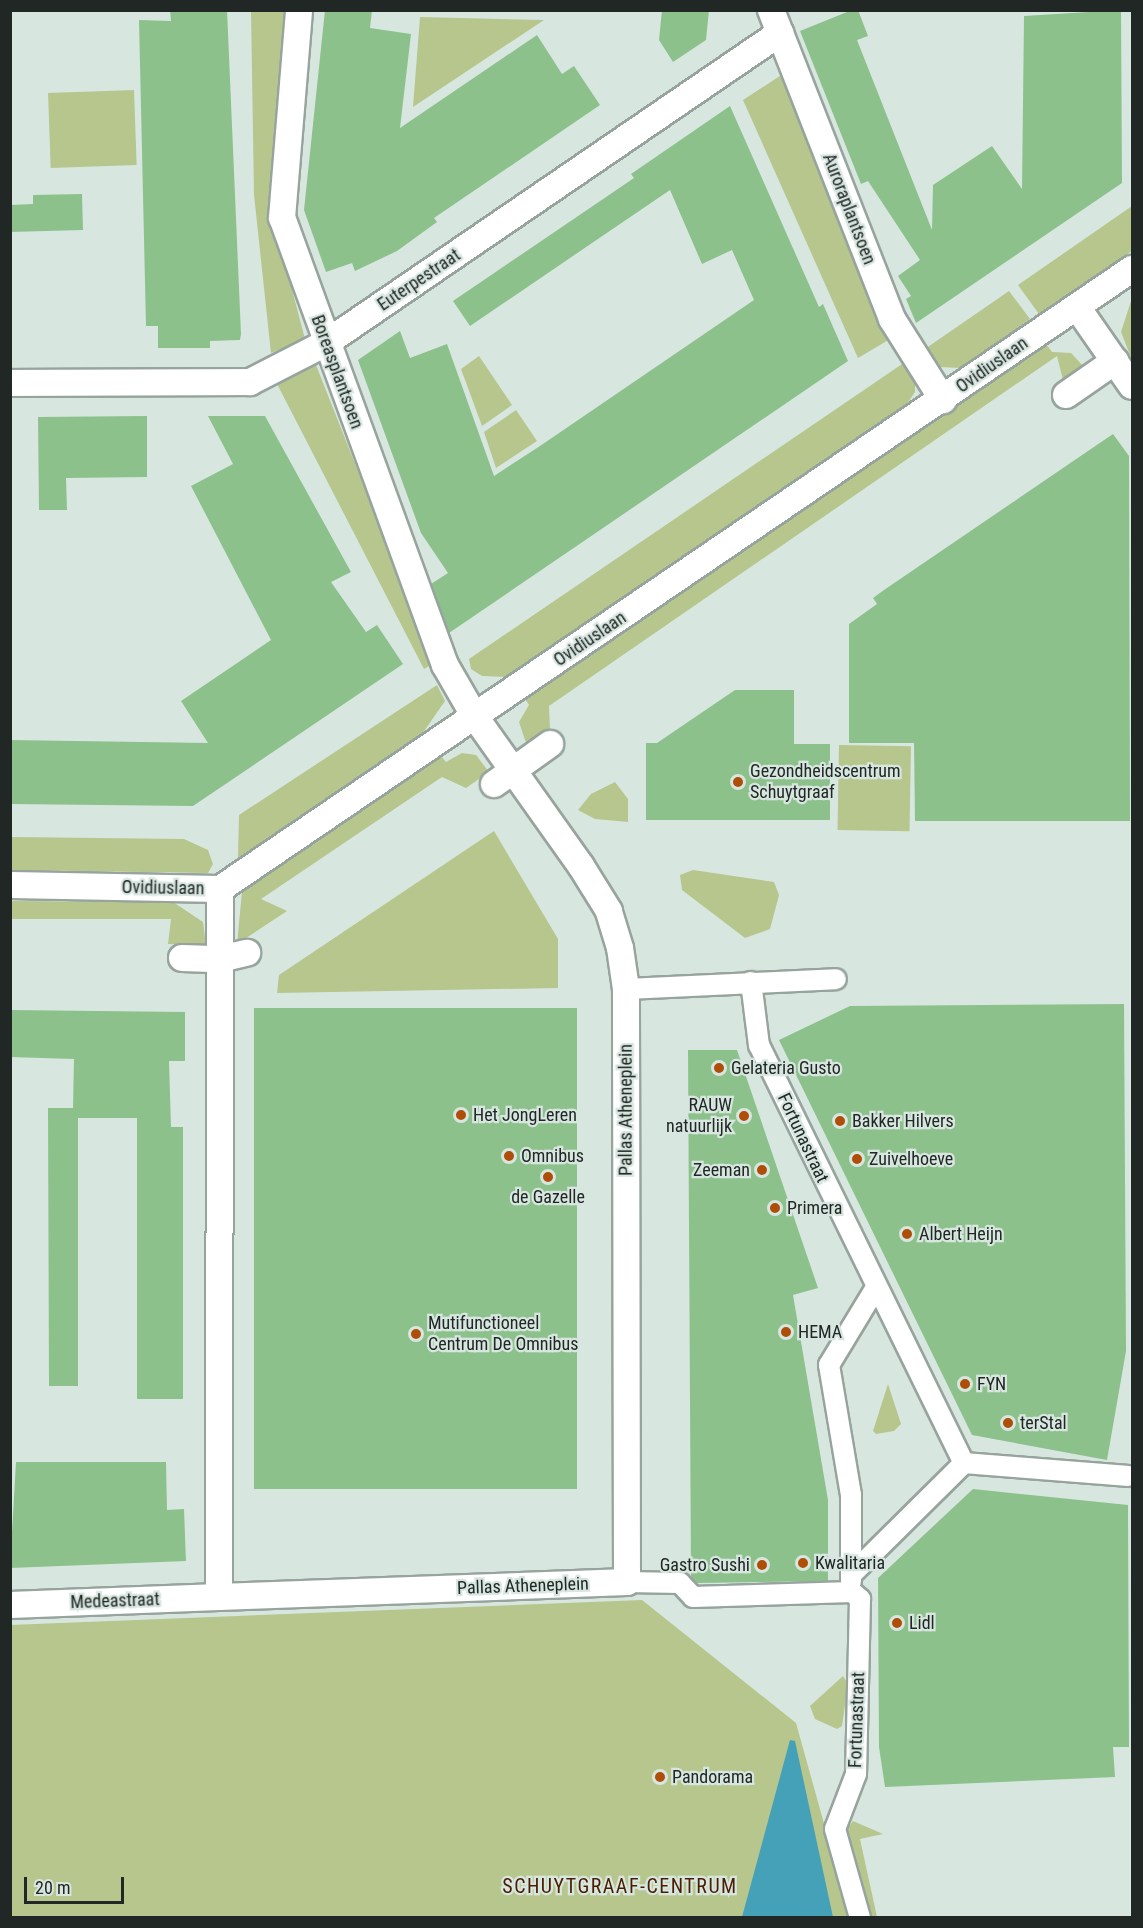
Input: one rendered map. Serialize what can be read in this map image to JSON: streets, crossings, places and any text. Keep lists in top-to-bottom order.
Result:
{
  "streets": {
    "street": [
      "Auroraplantsoen",
      "Euterpestraat",
      "Ovidiuslaan",
      "Boreasplantsoen",
      "Pallas Atheneplein",
      "Fortunastraat",
      "Medeastraat"
    ]
  },
  "crossings": [
    ["Auroraplantsoen", "Euterpestraat"],
    ["Auroraplantsoen", "Ovidiuslaan"],
    ["Euterpestraat", "Boreasplantsoen"],
    ["Ovidiuslaan", "Boreasplantsoen"],
    ["Ovidiuslaan", "Pallas Atheneplein"],
    ["Boreasplantsoen", "Pallas Atheneplein"],
    ["Pallas Atheneplein", "Medeastraat"]
  ],
  "districts": ["SCHUYTGRAAF-CENTRUM"],
  "places": [
    "Gezondheidscentrum Schuytgraaf",
    "Gelateria Gusto",
    "Het JongLeren",
    "RAUW natuurlijk",
    "Bakker Hilvers",
    "Omnibus",
    "Zuivelhoeve",
    "Zeeman",
    "de Gazelle",
    "Primera",
    "Albert Heijn",
    "HEMA",
    "Mutifunctioneel Centrum De Omnibus",
    "FYN",
    "terStal",
    "Kwalitaria",
    "Gastro Sushi",
    "Lidl",
    "Pandorama"
  ],
  "scale_bar": "20 m"
}
